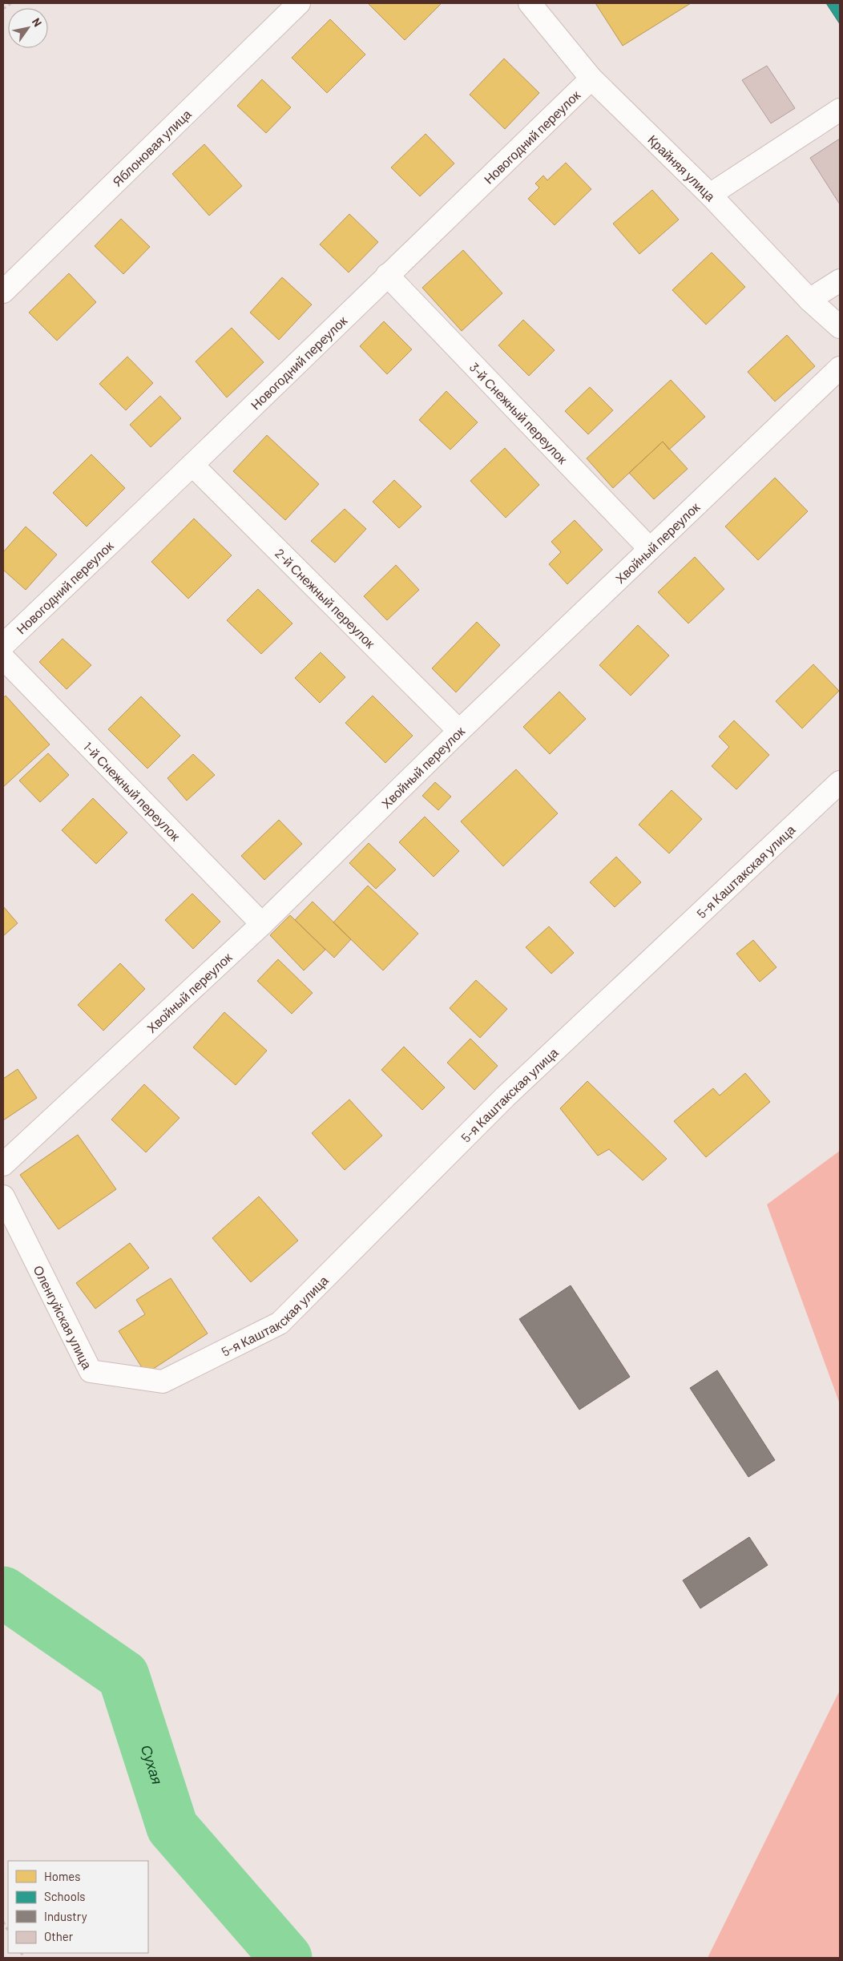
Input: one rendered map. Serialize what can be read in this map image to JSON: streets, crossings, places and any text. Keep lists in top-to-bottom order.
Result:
{
  "streets": {
    "street": [
      "Новогодний переулок",
      "Яблоновая улица",
      "Крайняя улица",
      "3-й Снежный переулок",
      "Хвойный переулок",
      "2-й Снежный переулок",
      "1-й Снежный переулок",
      "5-я Каштакская улица",
      "Оленгуйская улица"
    ]
  },
  "crossings": [
    ["Новогодний переулок", "Крайняя улица"],
    ["Новогодний переулок", "3-й Снежный переулок"],
    ["Новогодний переулок", "2-й Снежный переулок"],
    ["3-й Снежный переулок", "Хвойный переулок"],
    ["Хвойный переулок", "2-й Снежный переулок"],
    ["Хвойный переулок", "1-й Снежный переулок"],
    ["5-я Каштакская улица", "Оленгуйская улица"]
  ],
  "water": ["Сухая"],
  "legend": [
    "Homes",
    "Schools",
    "Industry",
    "Other"
  ],
  "north": "top right"
}
